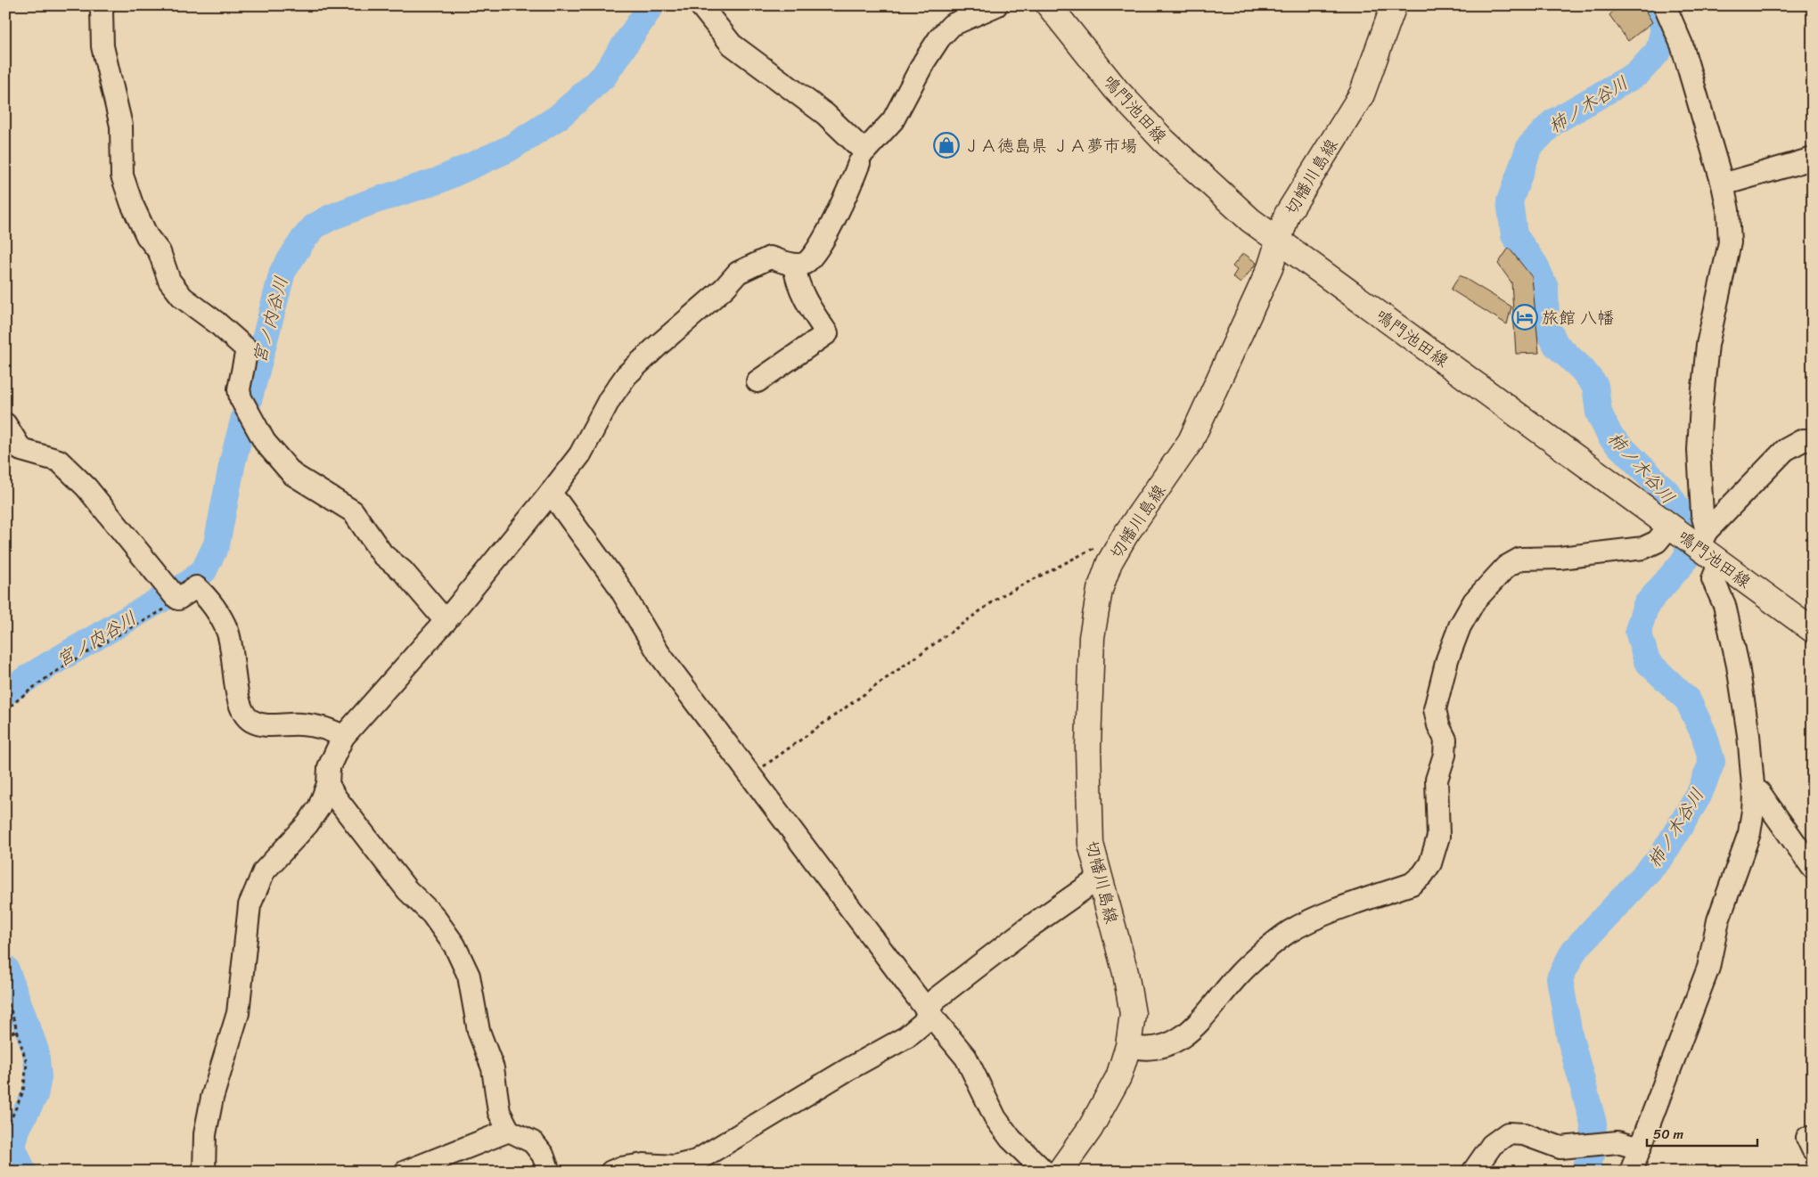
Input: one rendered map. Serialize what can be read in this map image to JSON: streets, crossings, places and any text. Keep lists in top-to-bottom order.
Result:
{
  "streets": {
    "main road": ["鳴門池田線", "切幡川島線"]
  },
  "crossings": [
    ["鳴門池田線", "切幡川島線"]
  ],
  "water": ["柿ノ木谷川", "宮ノ内谷川"],
  "places": {
    "shop": ["ＪＡ徳島県 ＪＡ夢市場"],
    "hotel": ["旅館 八幡"]
  },
  "scale_bar": "50 m"
}
